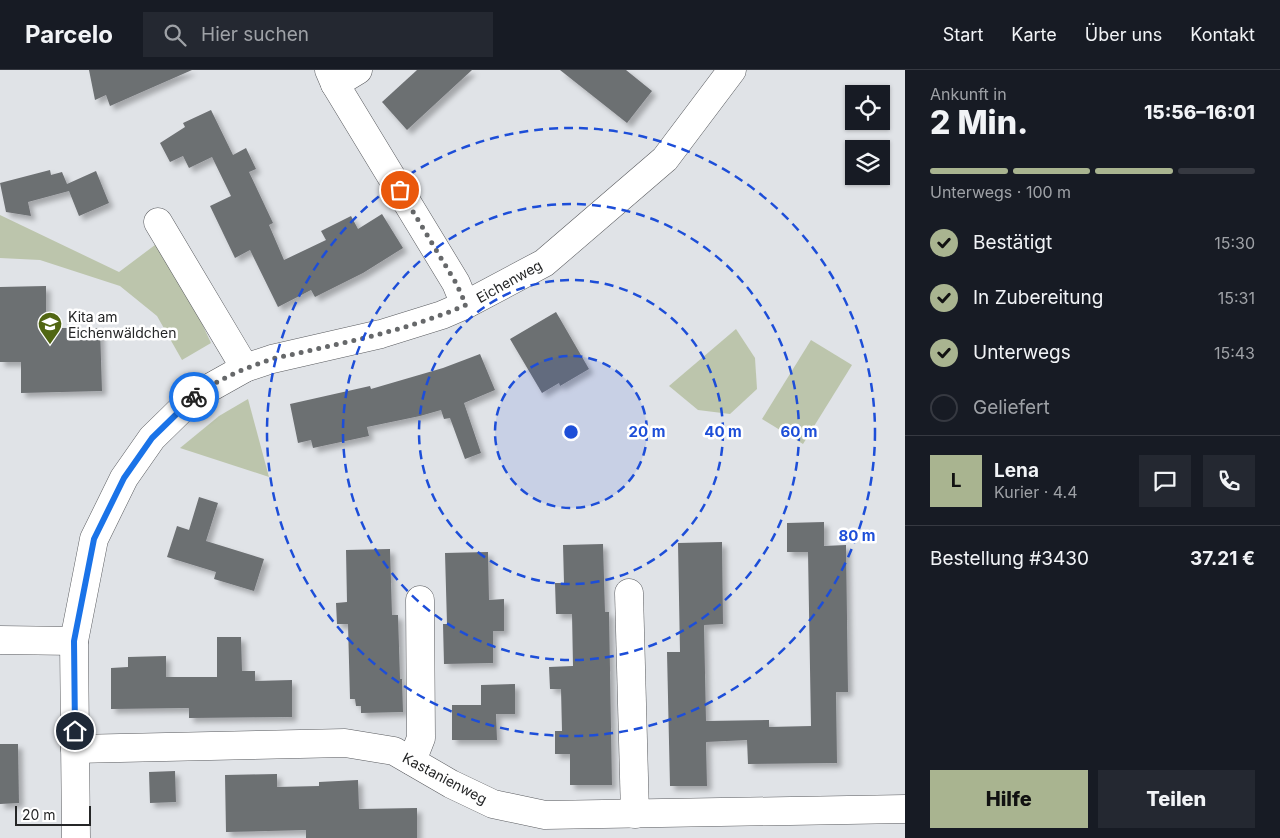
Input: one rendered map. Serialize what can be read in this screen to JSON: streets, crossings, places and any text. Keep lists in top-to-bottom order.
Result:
{
  "streets": {
    "street": ["Eichenweg", "Kastanienweg"]
  },
  "crossings": [
    ["Eichenweg", "Kastanienweg"]
  ],
  "places": {
    "school or university": ["Kita am Eichenwäldchen"]
  },
  "scale_bar": "20 m",
  "page": {
    "header": "Parcelo",
    "search": "Hier suchen",
    "nav": [
      "Start",
      "Karte",
      "Über uns",
      "Kontakt"
    ],
    "heading": ["2 Min.", "Ankunft in", "15:56–16:01"],
    "panel": [
      "Lena",
      "Kurier · 4.4",
      "Bestellung #3430",
      "37.21 €"
    ],
    "bar": "Unterwegs · 100 m",
    "list": [
      ["Bestätigt", "15:30"],
      ["In Zubereitung", "15:31"],
      ["Unterwegs", "15:43"],
      "Geliefert"
    ],
    "round": "L",
    "buttons": ["Hilfe", "Teilen"],
    "scale": "20 m"
  },
  "rings": [
    "20 m",
    "40 m",
    "60 m",
    "80 m"
  ]
}
